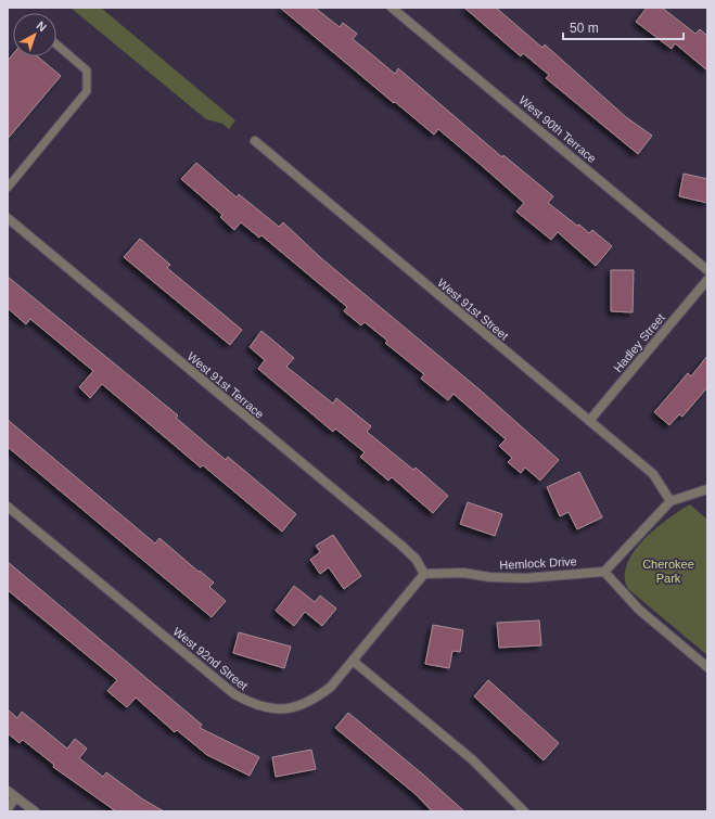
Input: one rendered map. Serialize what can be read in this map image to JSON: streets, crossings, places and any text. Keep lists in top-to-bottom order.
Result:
{
  "streets": {
    "street": [
      "West 90th Terrace",
      "West 91st Street",
      "Hadley Street",
      "West 91st Terrace",
      "Hemlock Drive",
      "West 92nd Street"
    ]
  },
  "crossings": [
    ["West 91st Street", "Hadley Street"],
    ["West 91st Terrace", "Hemlock Drive"]
  ],
  "parks": ["Cherokee Park"],
  "scale_bar": "50 m",
  "north": "top right"
}
